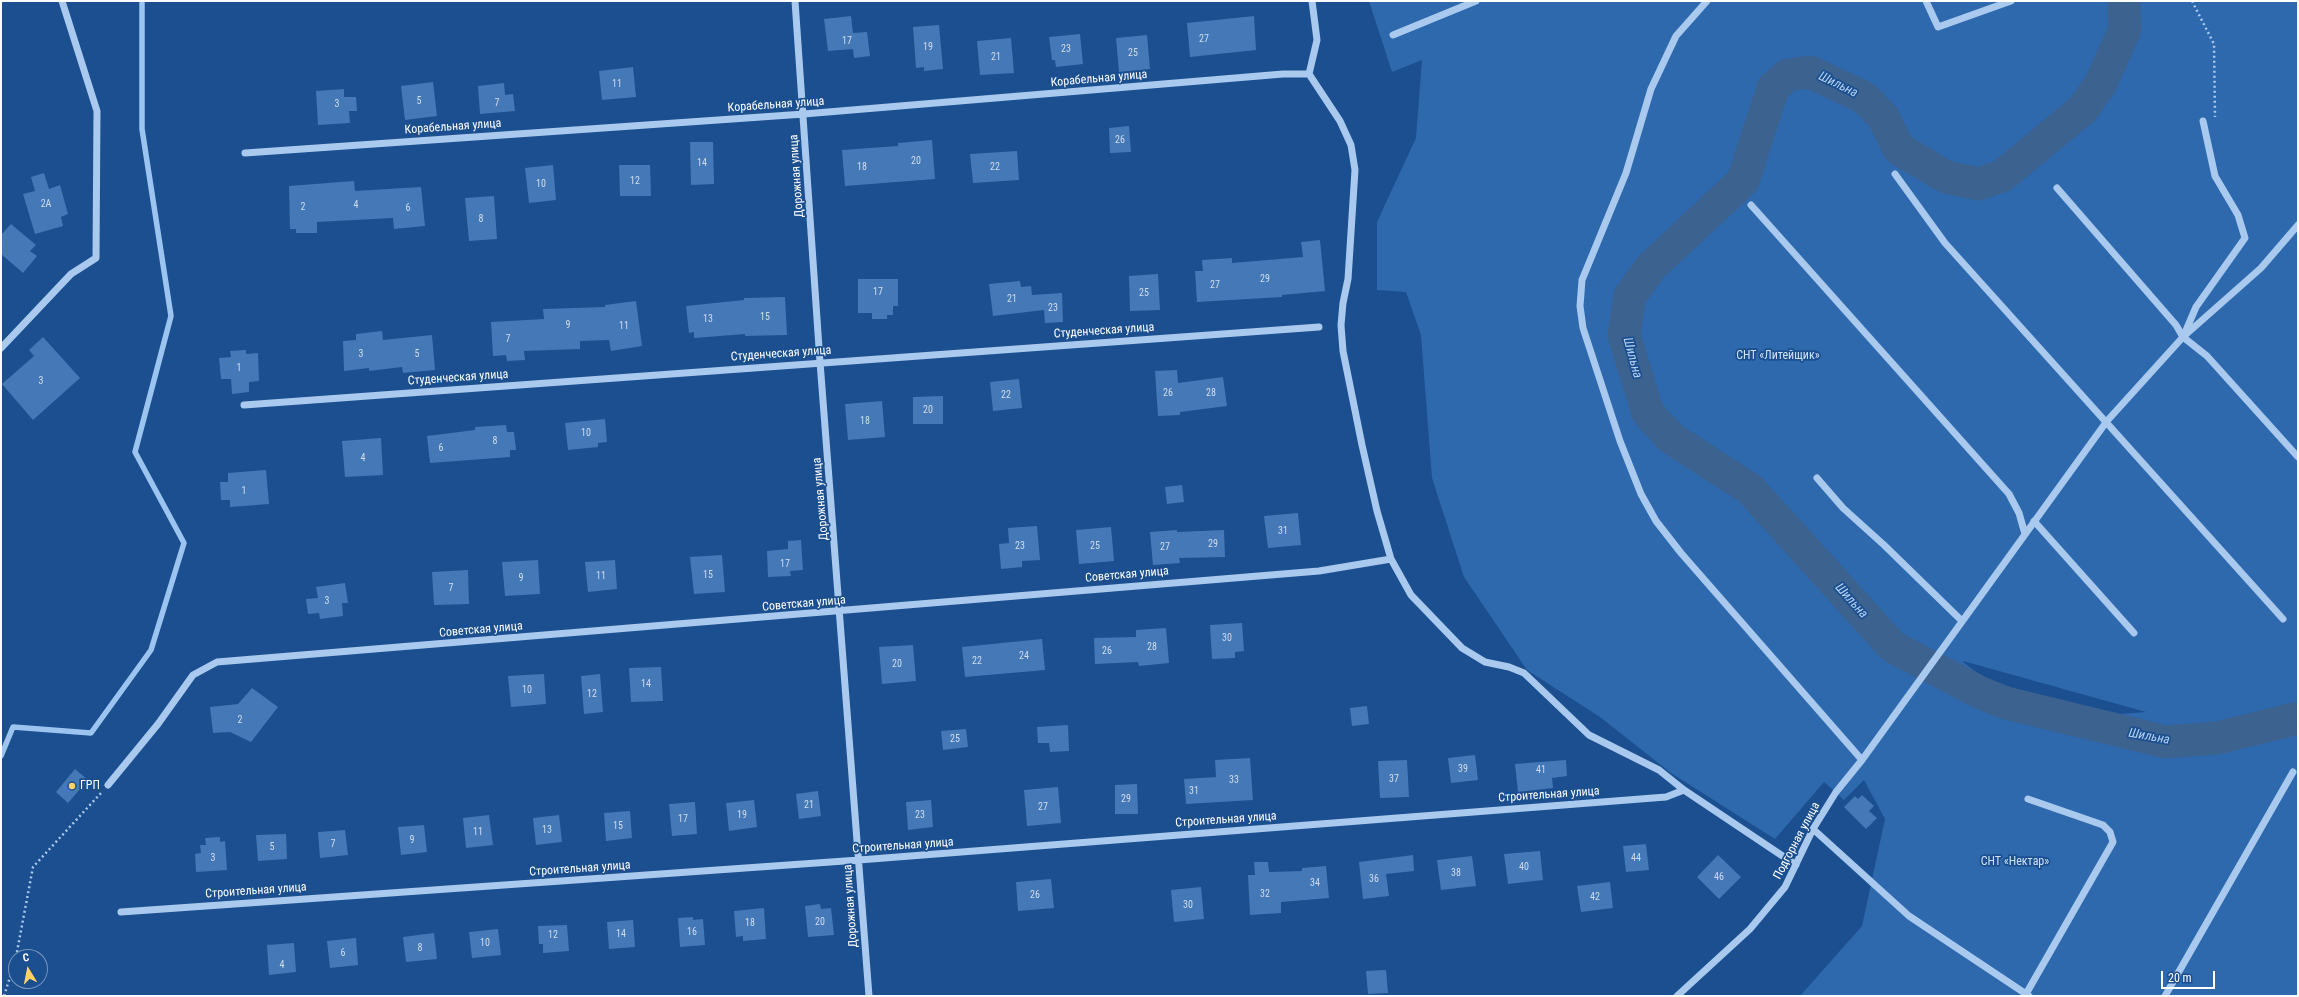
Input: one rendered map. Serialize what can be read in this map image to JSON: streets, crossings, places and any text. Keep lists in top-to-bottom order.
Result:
{
  "streets": {
    "street": [
      "Корабельная улица",
      "Дорожная улица",
      "Студенческая улица",
      "Советская улица",
      "Строительная улица",
      "Подгорная улица"
    ]
  },
  "crossings": [
    ["Корабельная улица", "Дорожная улица"],
    ["Дорожная улица", "Студенческая улица"],
    ["Дорожная улица", "Советская улица"],
    ["Дорожная улица", "Строительная улица"]
  ],
  "water": ["Шильна"],
  "parks": ["СНТ «Литейщик»", "СНТ «Нектар»"],
  "places": ["ГРП"],
  "house_numbers": [
    "27",
    "17",
    "19",
    "23",
    "25",
    "21",
    "11",
    "5",
    "7",
    "3",
    "26",
    "20",
    "14",
    "18",
    "22",
    "12",
    "10",
    "2А",
    "4",
    "2",
    "6",
    "8",
    "29",
    "27",
    "17",
    "25",
    "21",
    "23",
    "15",
    "13",
    "9",
    "11",
    "7",
    "3",
    "5",
    "1",
    "3",
    "26",
    "28",
    "22",
    "20",
    "18",
    "10",
    "8",
    "6",
    "4",
    "1",
    "31",
    "29",
    "23",
    "25",
    "27",
    "17",
    "15",
    "11",
    "9",
    "7",
    "3",
    "30",
    "28",
    "26",
    "24",
    "22",
    "20",
    "14",
    "10",
    "12",
    "2",
    "25",
    "39",
    "41",
    "37",
    "33",
    "31",
    "29",
    "21",
    "27",
    "19",
    "23",
    "17",
    "15",
    "13",
    "11",
    "9",
    "7",
    "5",
    "3",
    "44",
    "40",
    "38",
    "46",
    "36",
    "34",
    "32",
    "26",
    "42",
    "30",
    "20",
    "18",
    "16",
    "14",
    "12",
    "10",
    "8",
    "6",
    "4"
  ],
  "scale_bar": "20 m",
  "north": "top"
}
